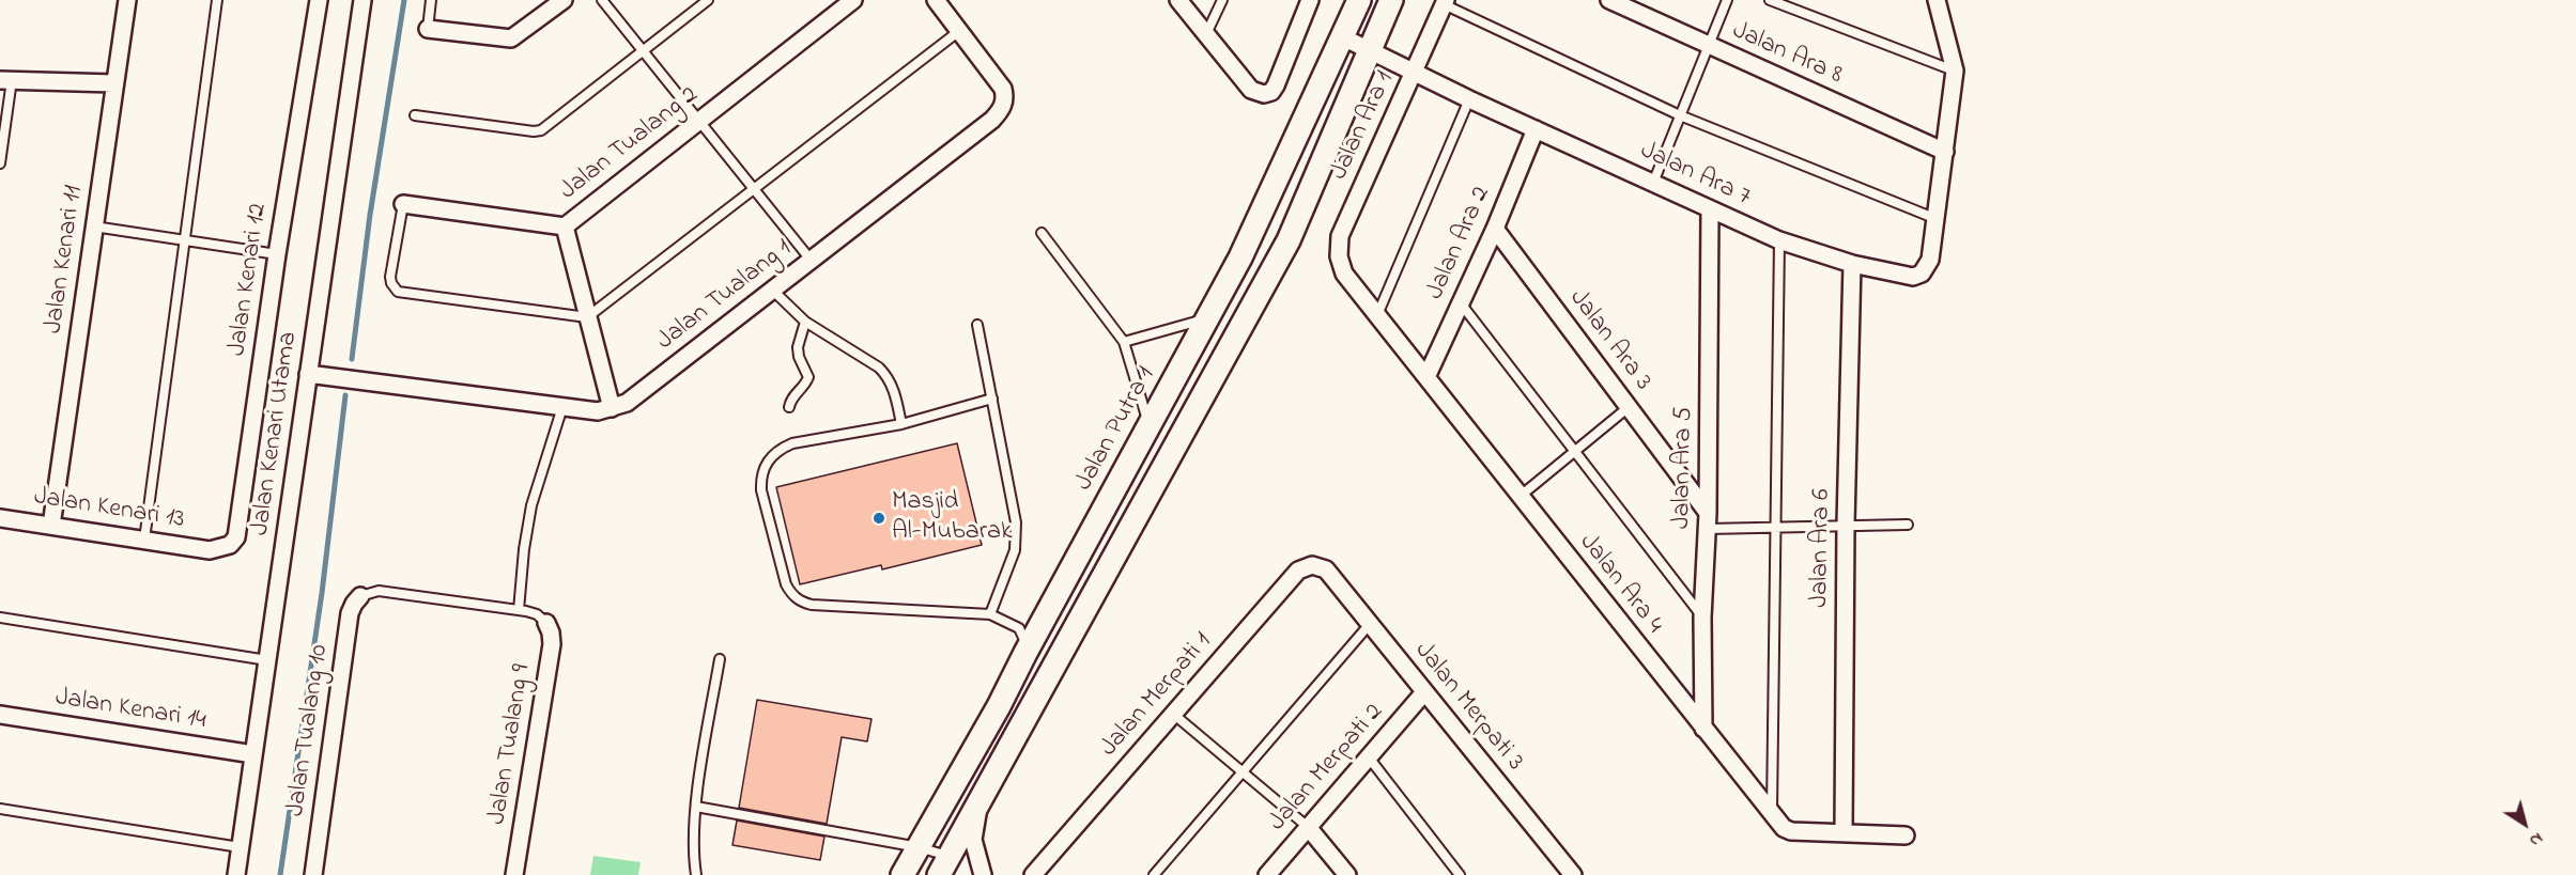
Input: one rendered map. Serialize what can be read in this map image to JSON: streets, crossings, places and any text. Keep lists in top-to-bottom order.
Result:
{
  "streets": {
    "main road": ["Jalan Putra 1"],
    "street": [
      "Jalan Ara 8",
      "Jalan Ara 1",
      "Jalan Tualang 2",
      "Jalan Ara 7",
      "Jalan Ara 2",
      "Jalan Kenari 11",
      "Jalan Kenari 12",
      "Jalan Tualang 1",
      "Jalan Ara 3",
      "Jalan Kenari Utama",
      "Jalan Ara 5",
      "Jalan Kenari 13",
      "Jalan Ara 6",
      "Jalan Ara 4",
      "Jalan Merpati 1",
      "Jalan Merpati 3",
      "Jalan Kenari 14",
      "Jalan Tualang 10",
      "Jalan Tualang 9",
      "Jalan Merpati 2"
    ]
  },
  "crossings": [
    ["Jalan Ara 8", "Jalan Ara 7"],
    ["Jalan Ara 1", "Jalan Ara 7"],
    ["Jalan Ara 1", "Jalan Ara 4"],
    ["Jalan Ara 7", "Jalan Ara 2"],
    ["Jalan Ara 7", "Jalan Putra 1"],
    ["Jalan Ara 7", "Jalan Ara 5"],
    ["Jalan Ara 7", "Jalan Ara 6"],
    ["Jalan Ara 2", "Jalan Ara 3"],
    ["Jalan Ara 2", "Jalan Ara 4"],
    ["Jalan Kenari 11", "Jalan Kenari 13"],
    ["Jalan Kenari 12", "Jalan Kenari 13"],
    ["Jalan Tualang 1", "Jalan Kenari Utama"],
    ["Jalan Ara 3", "Jalan Ara 5"],
    ["Jalan Kenari Utama", "Jalan Kenari 14"],
    ["Jalan Ara 5", "Jalan Ara 4"],
    ["Jalan Ara 6", "Jalan Ara 4"],
    ["Jalan Merpati 1", "Jalan Merpati 3"],
    ["Jalan Merpati 3", "Jalan Merpati 2"]
  ],
  "places": ["Masjid Al-Mubarak"],
  "north": "bottom right"
}
